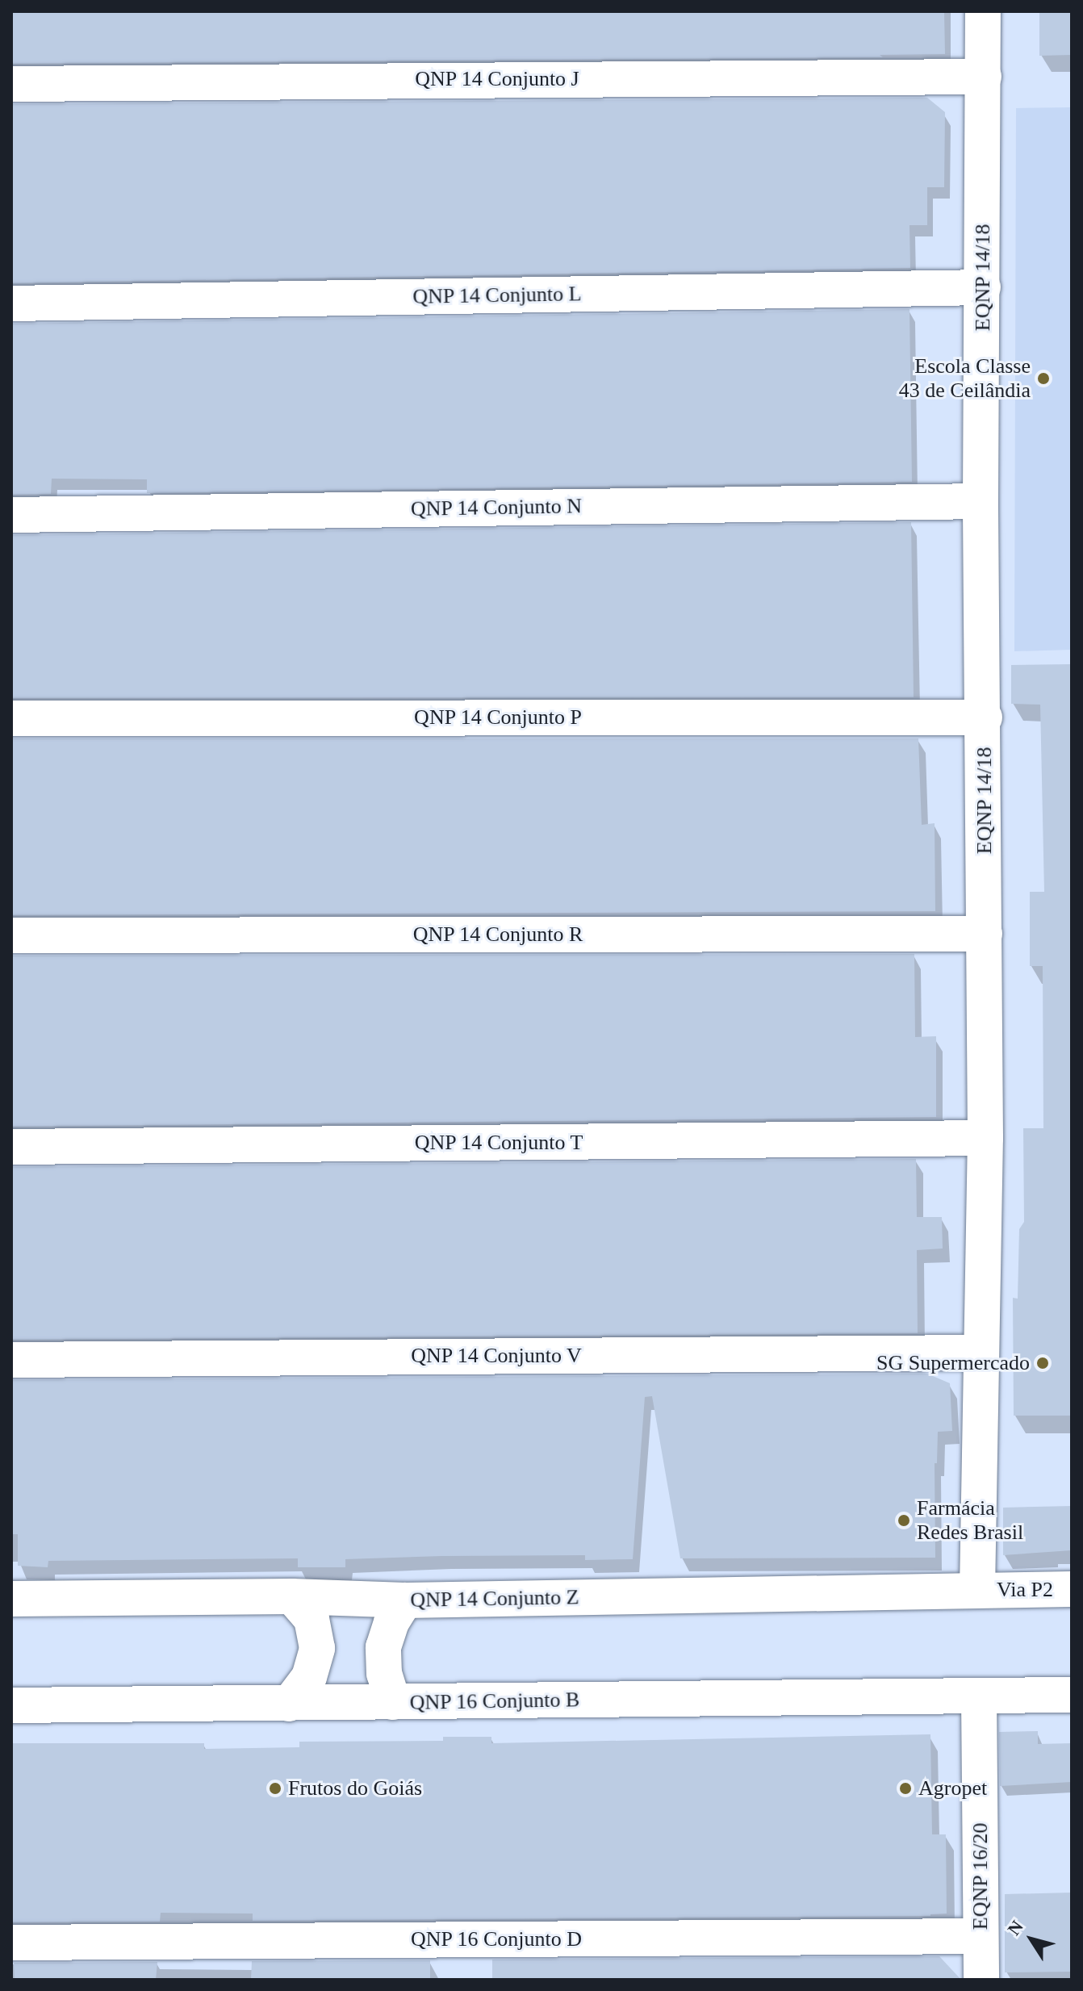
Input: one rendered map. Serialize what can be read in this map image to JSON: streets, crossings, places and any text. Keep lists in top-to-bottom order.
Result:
{
  "streets": {
    "street": [
      "QNP 14 Conjunto J",
      "EQNP 14/18",
      "QNP 14 Conjunto L",
      "QNP 14 Conjunto N",
      "QNP 14 Conjunto P",
      "QNP 14 Conjunto R",
      "QNP 14 Conjunto T",
      "QNP 14 Conjunto V",
      "Via P2",
      "QNP 14 Conjunto Z",
      "QNP 16 Conjunto B",
      "EQNP 16/20",
      "QNP 16 Conjunto D"
    ]
  },
  "crossings": [
    ["QNP 14 Conjunto J", "EQNP 14/18"],
    ["EQNP 14/18", "QNP 14 Conjunto L"],
    ["EQNP 14/18", "QNP 14 Conjunto N"],
    ["EQNP 14/18", "QNP 14 Conjunto P"],
    ["EQNP 14/18", "QNP 14 Conjunto R"],
    ["EQNP 14/18", "QNP 14 Conjunto T"],
    ["EQNP 14/18", "QNP 14 Conjunto V"],
    ["EQNP 14/18", "Via P2"],
    ["EQNP 14/18", "QNP 14 Conjunto Z"],
    ["Via P2", "QNP 14 Conjunto Z"],
    ["QNP 16 Conjunto B", "EQNP 16/20"],
    ["EQNP 16/20", "QNP 16 Conjunto D"]
  ],
  "places": [
    "Escola Classe 43 de Ceilândia",
    "SG Supermercado",
    "Farmácia Redes Brasil",
    "Frutos do Goiás",
    "Agropet"
  ],
  "north": "top left"
}
